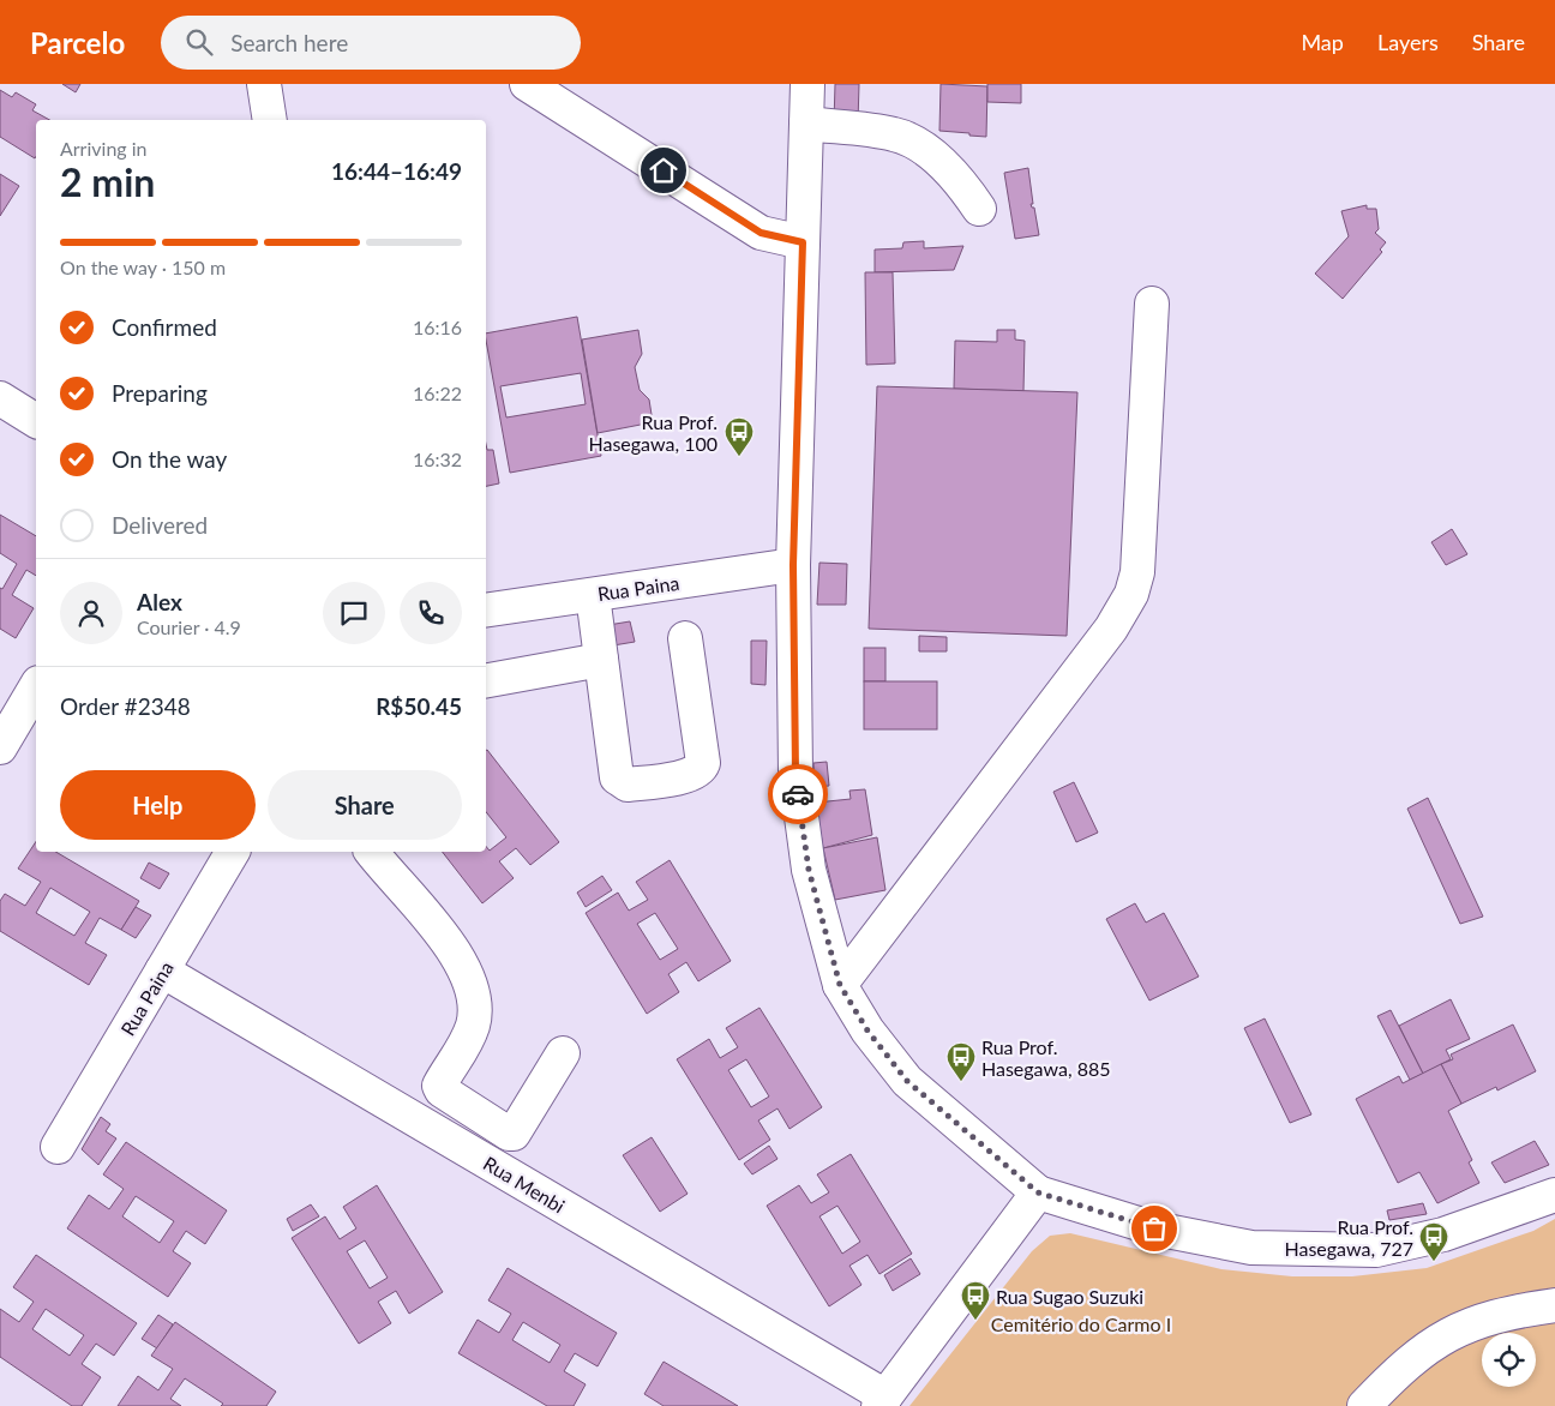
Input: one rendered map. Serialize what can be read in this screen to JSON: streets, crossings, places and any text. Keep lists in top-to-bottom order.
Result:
{
  "streets": {
    "street": ["Rua Paina", "Rua Menbi"]
  },
  "crossings": [
    ["Rua Paina", "Rua Menbi"]
  ],
  "parks": ["Cemitério do Carmo I"],
  "places": {
    "bus stop": [
      "Rua Prof. Hasegawa, 100",
      "Rua Prof. Hasegawa, 885",
      "Rua Prof. Hasegawa, 727",
      "Rua Sugao Suzuki"
    ]
  },
  "page": {
    "header": "Parcelo",
    "search": "Search here",
    "nav": ["Map", "Layers", "Share"],
    "heading": ["2 min", "Arriving in", "16:44–16:49"],
    "panel": [
      "Alex",
      "Courier · 4.9",
      "Order #2348",
      "R$50.45"
    ],
    "bar": "On the way · 150 m",
    "list": [
      ["Confirmed", "16:16"],
      ["Preparing", "16:22"],
      ["On the way", "16:32"],
      "Delivered"
    ],
    "buttons": ["Help", "Share"]
  }
}
